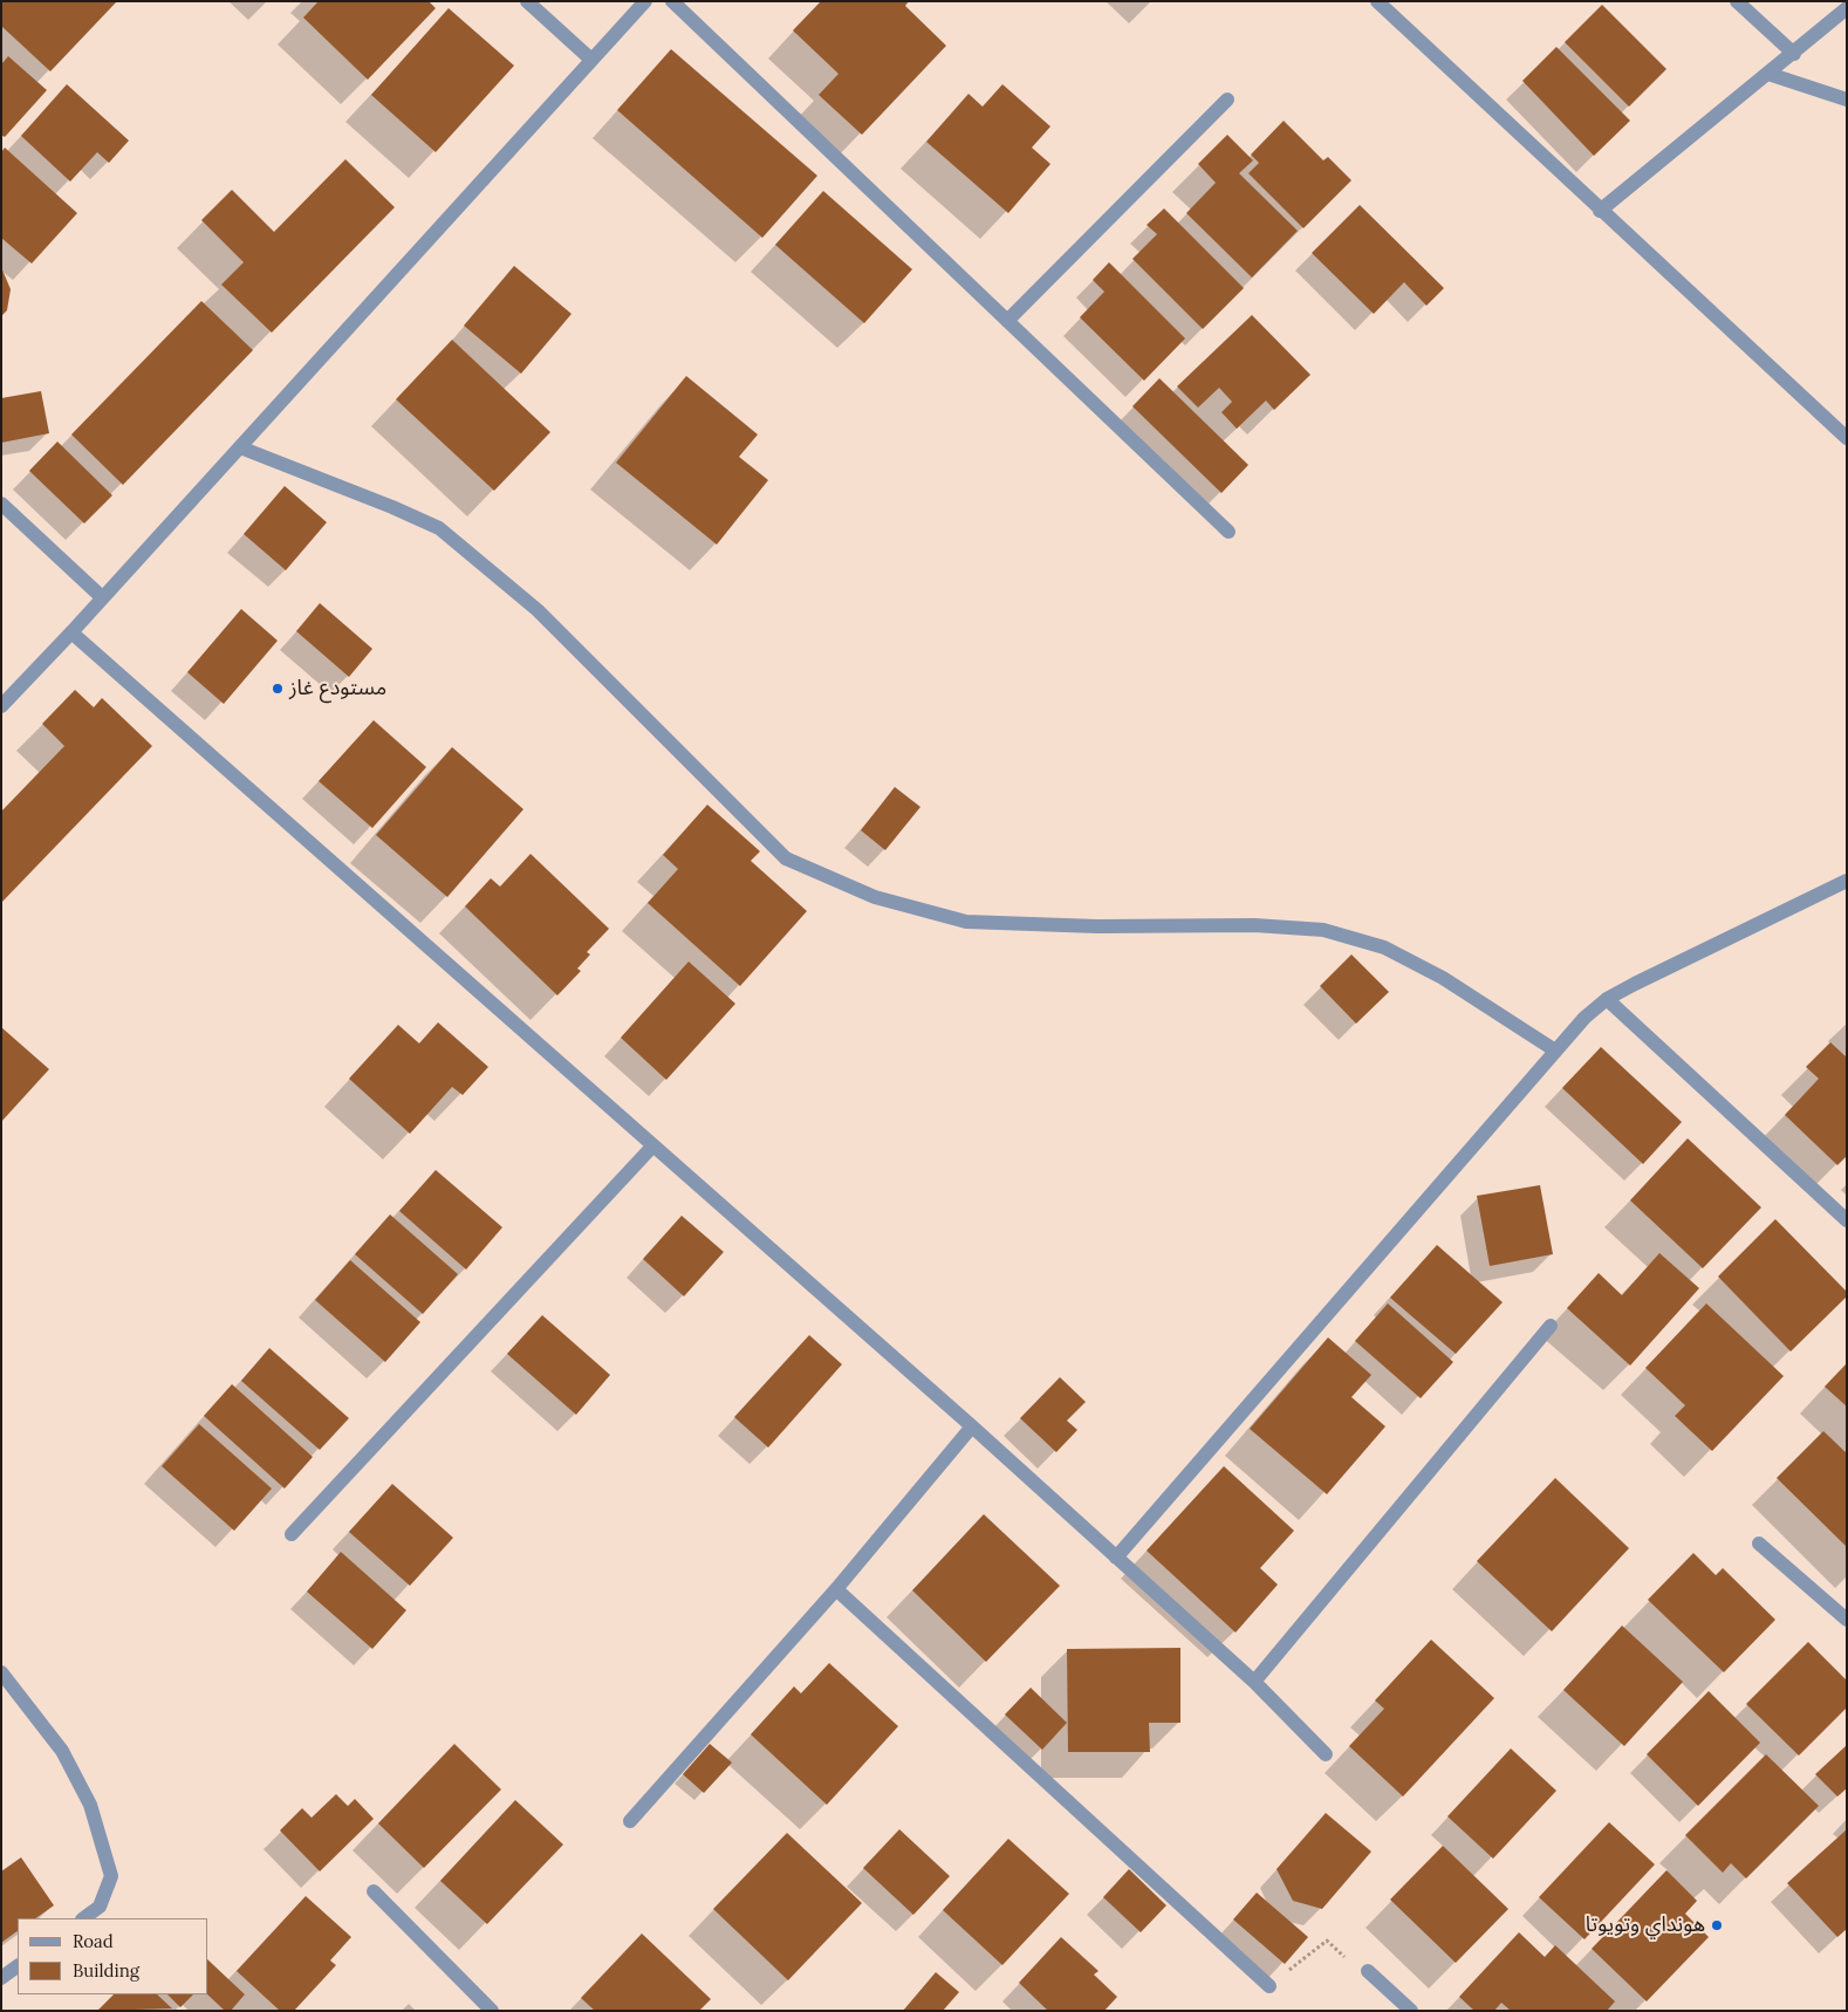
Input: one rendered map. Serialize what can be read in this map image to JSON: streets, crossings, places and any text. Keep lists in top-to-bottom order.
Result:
{
  "places": ["مستودع غاز", "هونداي وتويوتا"],
  "legend": ["Road", "Building"]
}
